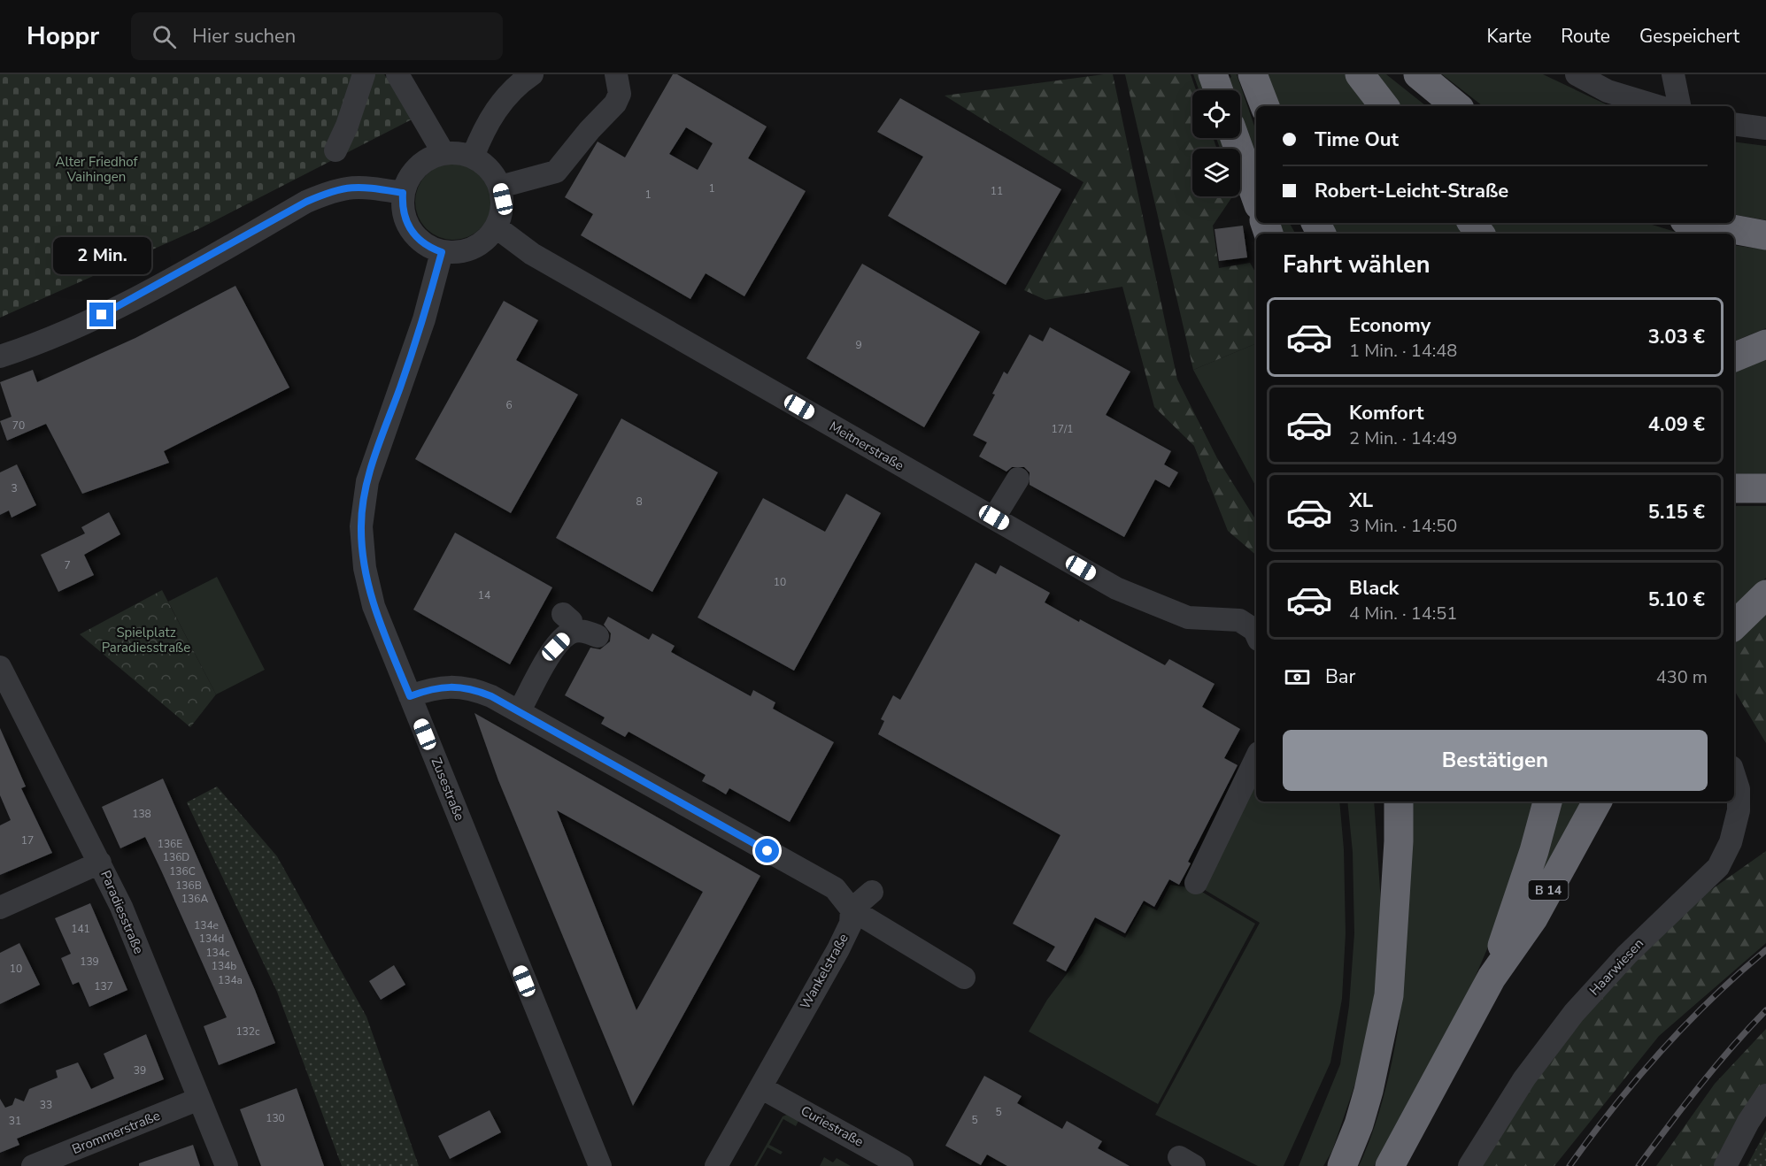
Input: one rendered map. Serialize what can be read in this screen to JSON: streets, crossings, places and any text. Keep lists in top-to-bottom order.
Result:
{
  "streets": {
    "highway": ["B 14"],
    "street": [
      "Meitnerstraße",
      "Zusestraße",
      "Paradiesstraße",
      "Haarwiesen",
      "Wankelstraße",
      "Curiestraße",
      "Brommerstraße"
    ]
  },
  "crossings": [
    ["Meitnerstraße", "Zusestraße"],
    ["Paradiesstraße", "Brommerstraße"],
    ["Wankelstraße", "Curiestraße"]
  ],
  "parks": ["Alter Friedhof Vaihingen", "Spielplatz Paradiesstraße"],
  "house_numbers": [
    "1",
    "11",
    "1",
    "9",
    "6",
    "70",
    "17/1",
    "3",
    "8",
    "7",
    "10",
    "14",
    "138",
    "17",
    "136E",
    "136D",
    "136C",
    "136B",
    "136A",
    "134e",
    "141",
    "134d",
    "134c",
    "139",
    "134b",
    "10",
    "134a",
    "137",
    "132c",
    "39",
    "33",
    "5",
    "130",
    "5",
    "31"
  ],
  "page": {
    "header": "Hoppr",
    "search": "Hier suchen",
    "nav": ["Karte", "Route", "Gespeichert"],
    "banner": ["Time Out", "Robert-Leicht-Straße"],
    "heading": "Fahrt wählen",
    "bubble": "2 Min.",
    "list": [
      {
        "name": "Economy",
        "note": "1 Min. · 14:48",
        "value": "3.03 €"
      },
      {
        "name": "Komfort",
        "note": "2 Min. · 14:49",
        "value": "4.09 €"
      },
      {
        "name": "XL",
        "note": "3 Min. · 14:50",
        "value": "5.15 €"
      },
      {
        "name": "Black",
        "note": "4 Min. · 14:51",
        "value": "5.10 €"
      }
    ],
    "pay": ["Bar", "430 m"],
    "buttons": "Bestätigen"
  }
}
